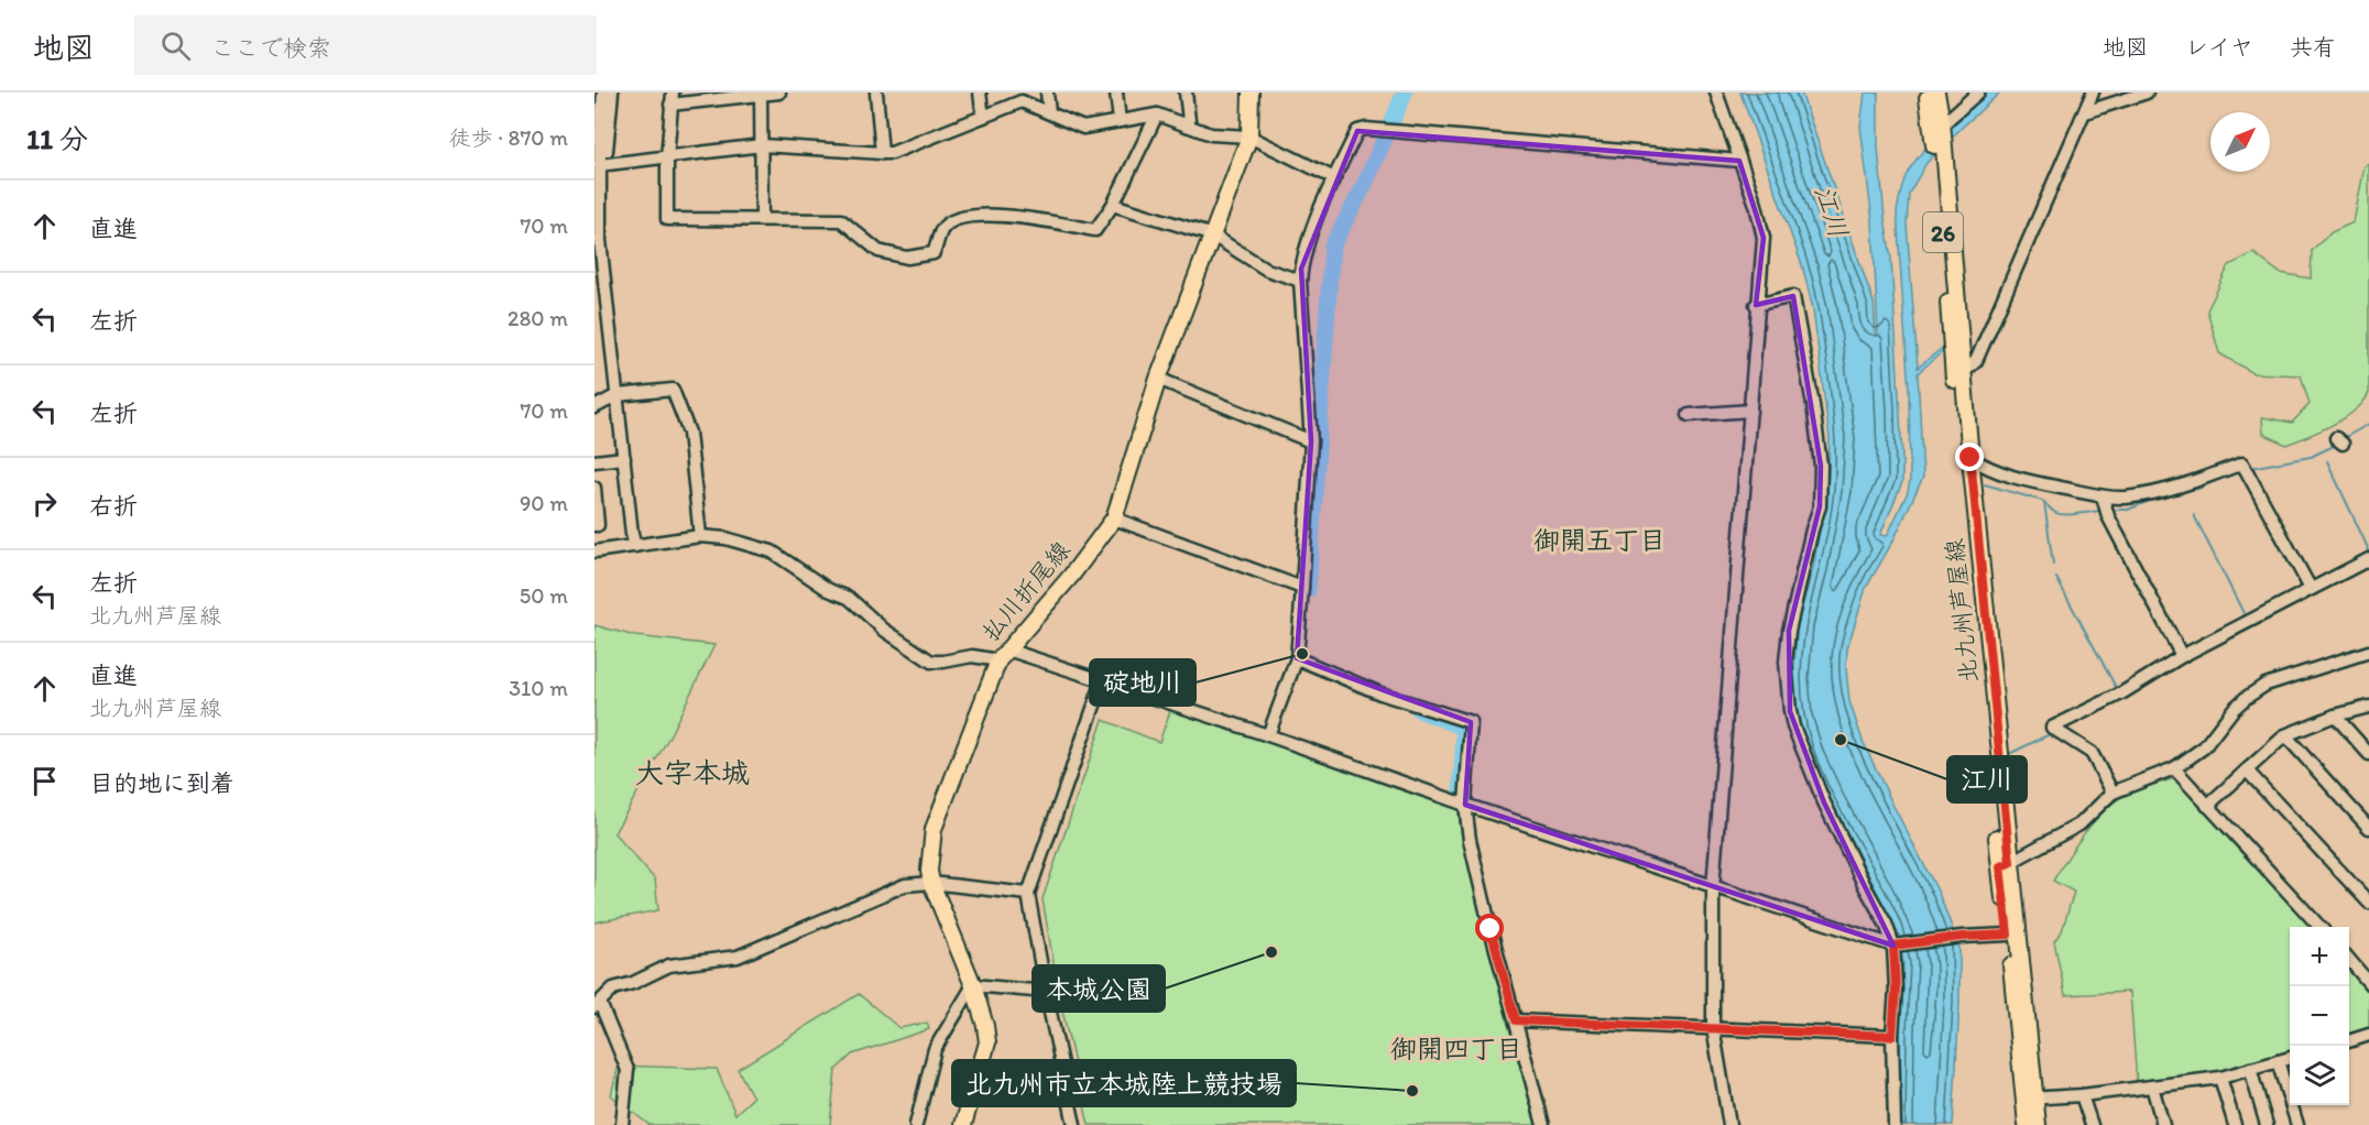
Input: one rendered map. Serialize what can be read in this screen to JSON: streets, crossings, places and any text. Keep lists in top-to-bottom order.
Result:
{
  "streets": {
    "main road": ["26", "払川折尾線", "北九州芦屋線"]
  },
  "districts": ["御開五丁目", "大字本城", "御開四丁目"],
  "water": ["江川"],
  "places": [
    "碇地川",
    "江川",
    "本城公園",
    "北九州市立本城陸上競技場"
  ],
  "north": "top right",
  "page": {
    "header": "地図",
    "search": "ここで検索",
    "nav": ["地図", "レイヤ", "共有"],
    "heading": ["11 分", "徒歩 · 870 m"],
    "list": [
      ["直進", "70 m"],
      ["左折", "280 m"],
      ["左折", "70 m"],
      ["右折", "90 m"],
      ["左折", "北九州芦屋線", "50 m"],
      ["直進", "北九州芦屋線", "310 m"],
      "目的地に到着"
    ],
    "map_buttons": ["+", "−"]
  }
}
